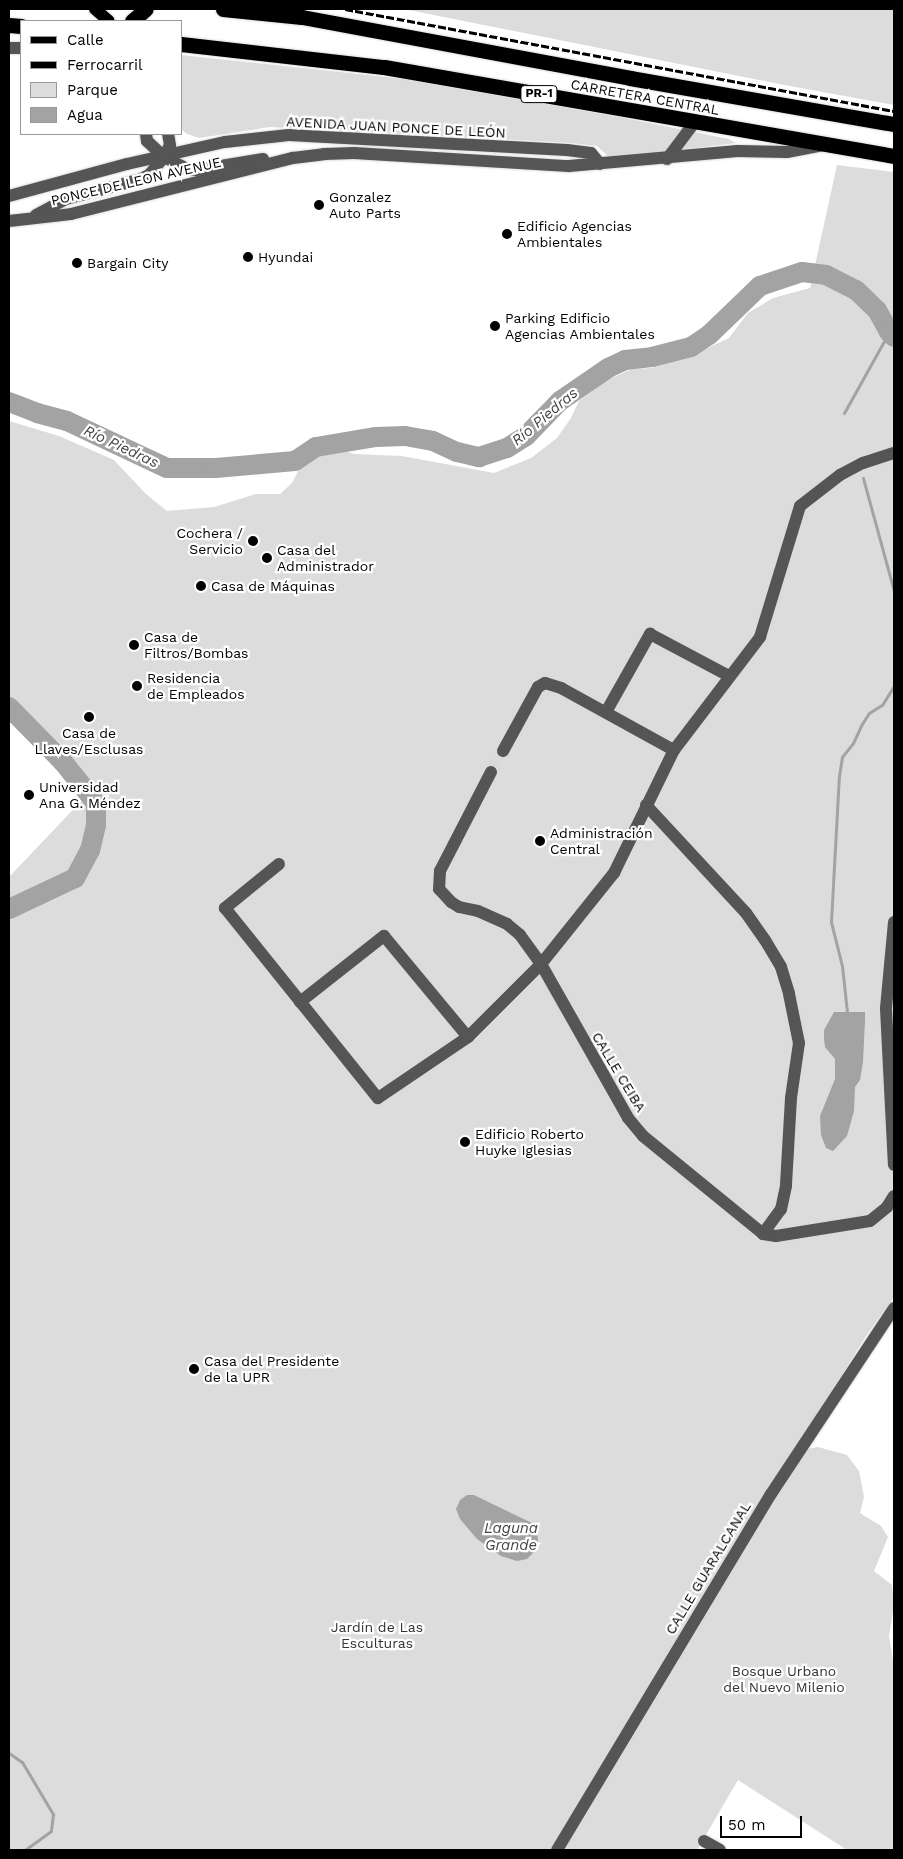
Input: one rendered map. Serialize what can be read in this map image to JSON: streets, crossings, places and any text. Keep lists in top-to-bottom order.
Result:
{
  "streets": {
    "highway": ["PR-1", "CARRETERA CENTRAL"],
    "street": ["AVENIDA JUAN PONCE DE LEÓN", "CALLE CEIBA", "CALLE GUARALCANAL"]
  },
  "crossings": [
    ["CARRETERA CENTRAL", "AVENIDA JUAN PONCE DE LEÓN"]
  ],
  "water": ["Río Piedras", "Laguna Grande"],
  "parks": ["Jardín de Las Esculturas", "Bosque Urbano del Nuevo Milenio"],
  "places": [
    "Gonzalez Auto Parts",
    "Edificio Agencias Ambientales",
    "Hyundai",
    "Bargain City",
    "Parking Edificio Agencias Ambientales",
    "Cochera / Servicio",
    "Casa del Administrador",
    "Casa de Máquinas",
    "Casa de Filtros/Bombas",
    "Residencia de Empleados",
    "Casa de Llaves/Esclusas",
    "Universidad Ana G. Méndez",
    "Administración Central",
    "Edificio Roberto Huyke Iglesias",
    "Casa del Presidente de la UPR"
  ],
  "legend": [
    "Calle",
    "Ferrocarril",
    "Parque",
    "Agua"
  ],
  "scale_bar": "50 m"
}
